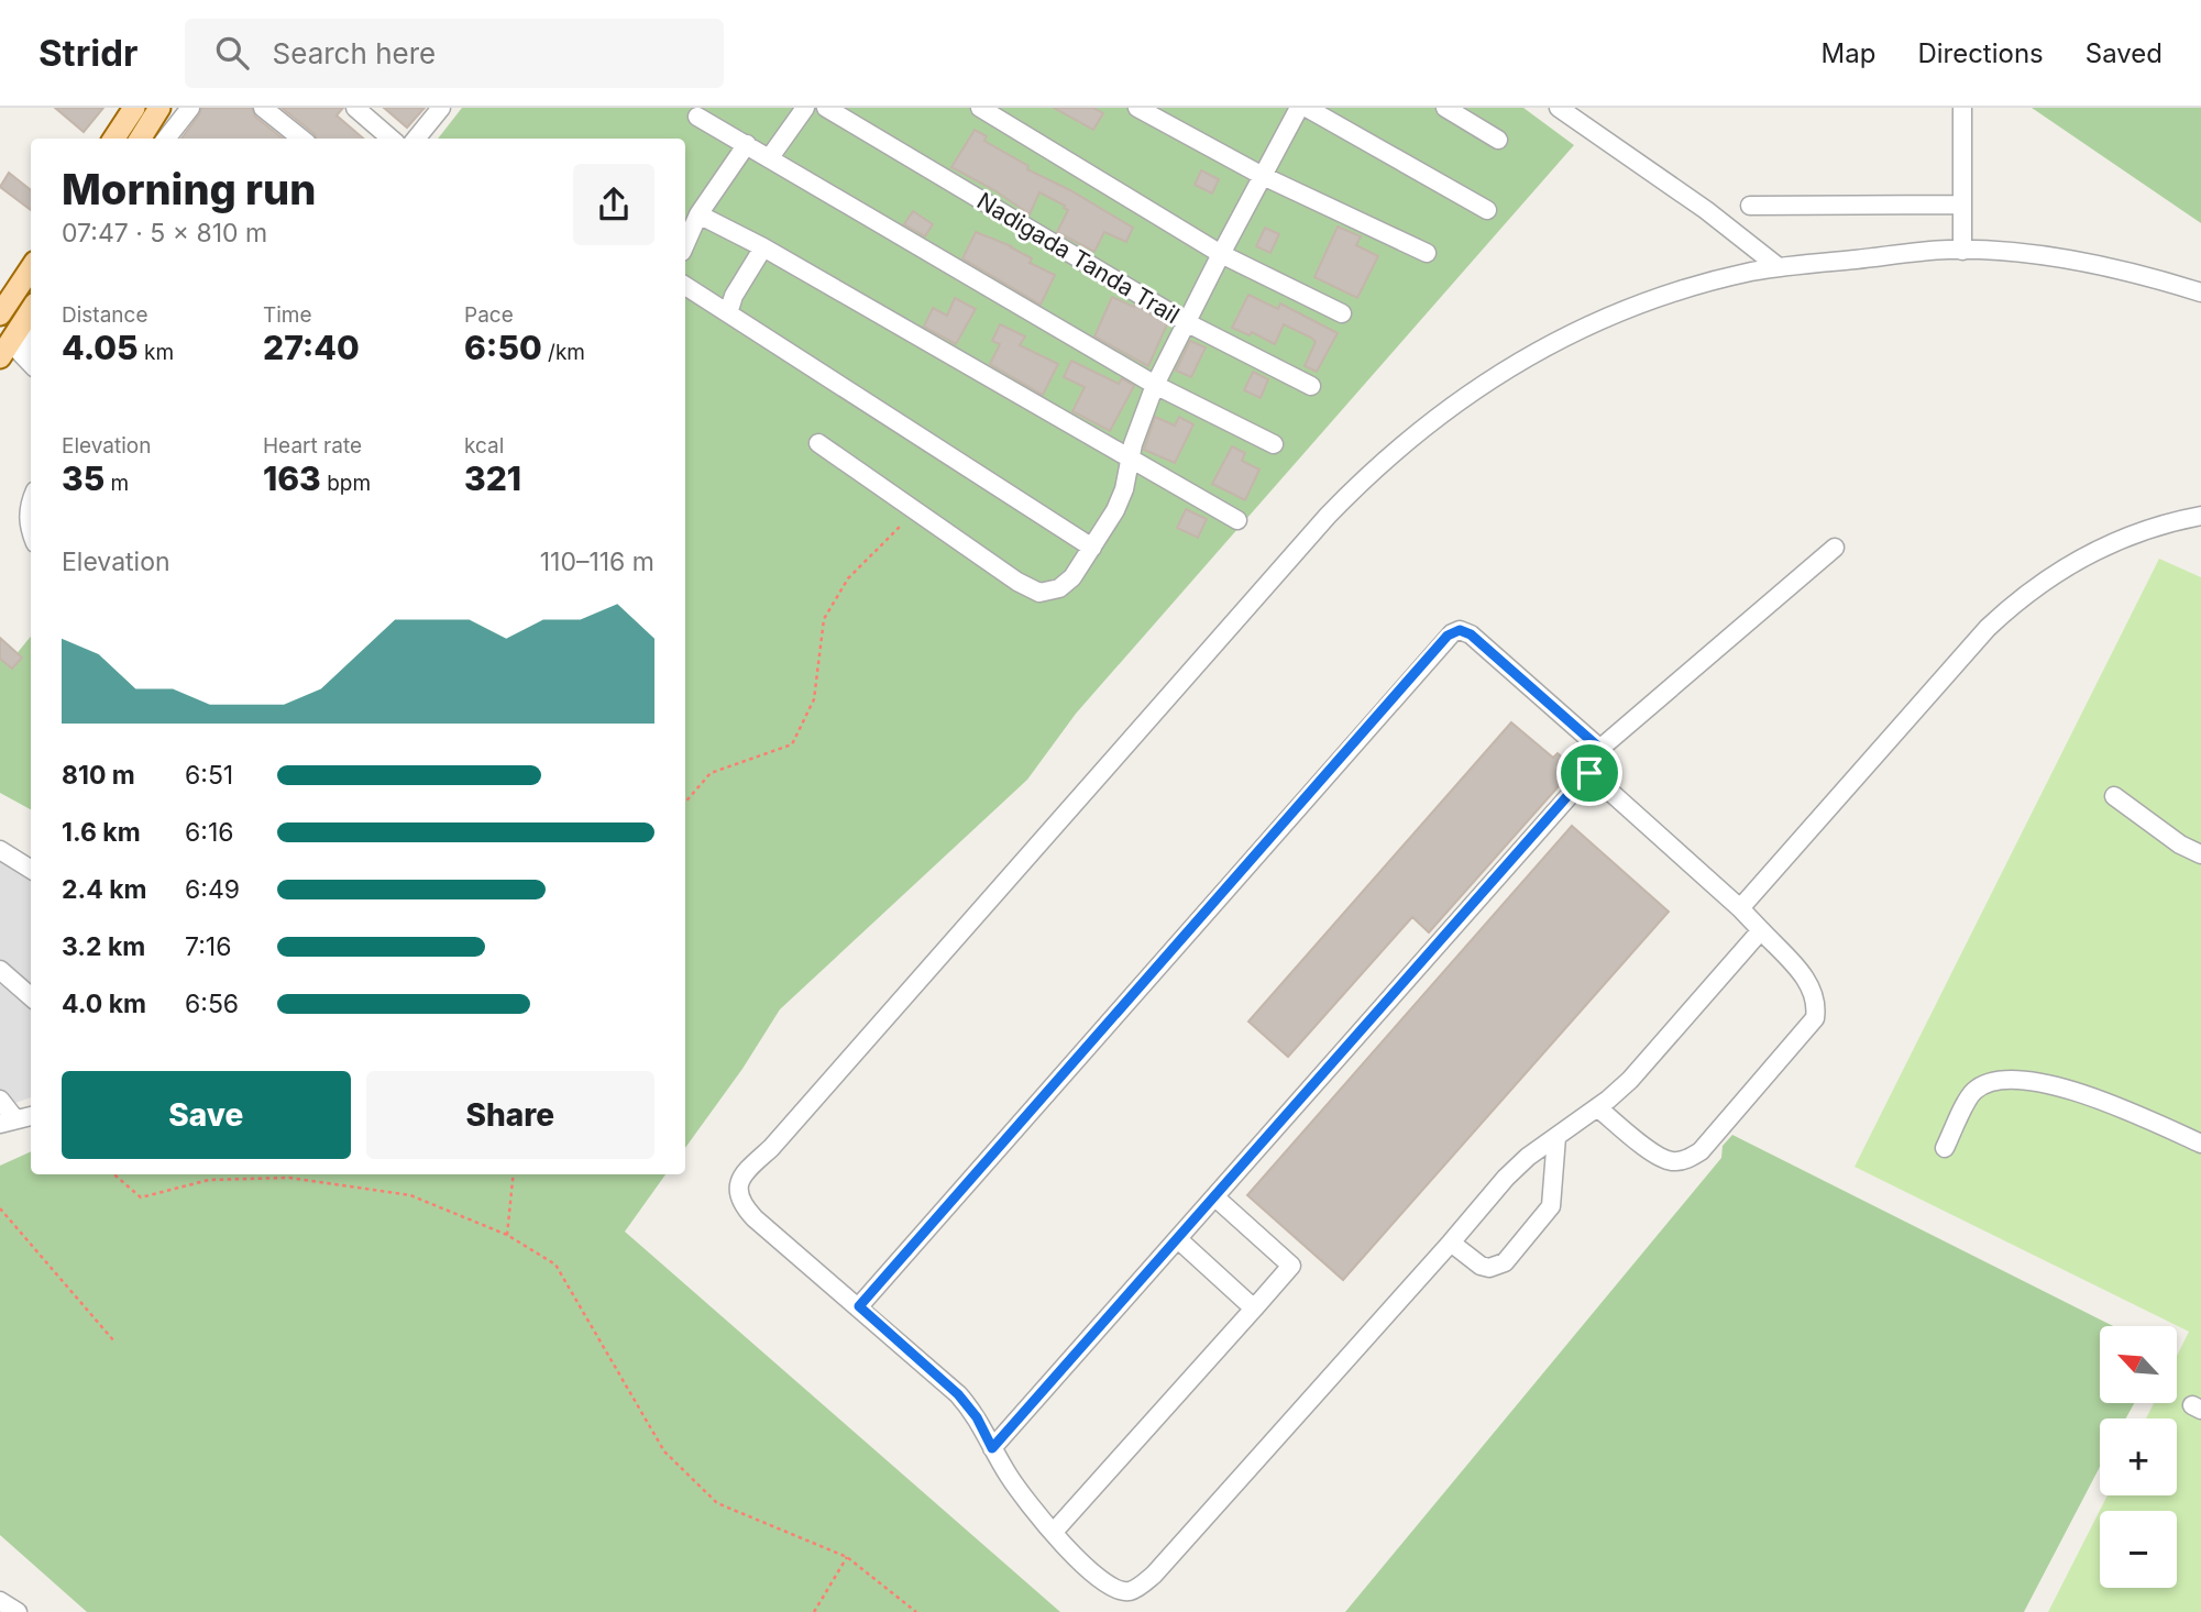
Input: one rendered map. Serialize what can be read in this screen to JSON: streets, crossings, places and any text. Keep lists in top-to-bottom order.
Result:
{
  "streets": {
    "street": ["Nadigada Tanda Trail"]
  },
  "north": "top left",
  "page": {
    "header": "Stridr",
    "search": "Search here",
    "nav": ["Map", "Directions", "Saved"],
    "heading": ["Morning run", "07:47 · 5 × 810 m"],
    "stats": [
      ["Distance", "4.05 km"],
      ["Time", "27:40"],
      ["Pace", "6:50 /km"],
      ["Elevation", "35 m"],
      ["Heart rate", "163 bpm"],
      ["kcal", "321"]
    ],
    "chart": ["Elevation", "110–116 m"],
    "list": [
      {
        "name": "810 m",
        "note": "6:51"
      },
      {
        "name": "1.6 km",
        "note": "6:16"
      },
      {
        "name": "2.4 km",
        "note": "6:49"
      },
      {
        "name": "3.2 km",
        "note": "7:16"
      },
      {
        "name": "4.0 km",
        "note": "6:56"
      }
    ],
    "buttons": ["Save", "Share"],
    "map_buttons": ["+", "−"]
  }
}
